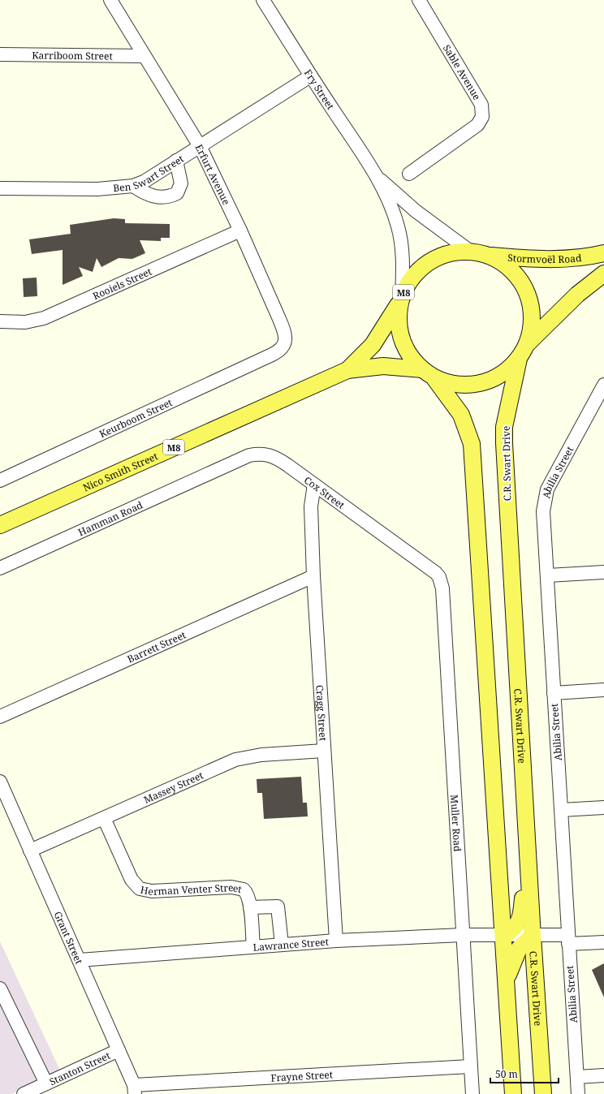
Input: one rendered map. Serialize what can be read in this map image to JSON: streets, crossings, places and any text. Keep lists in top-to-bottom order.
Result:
{
  "streets": {
    "main road": [
      "Stormvoël Road",
      "M8",
      "C.R. Swart Drive",
      "Nico Smith Street"
    ],
    "street": [
      "Karriboom Street",
      "Sable Avenue",
      "Fry Street",
      "Ben Swart Street",
      "Erfurt Avenue",
      "Rooiels Street",
      "Keurboom Street",
      "Abilia Street",
      "Cox Street",
      "Hamman Road",
      "Barrett Street",
      "Cragg Street",
      "Massey Street",
      "Muller Road",
      "Herman Venter Street",
      "Grant Street",
      "Lawrance Street",
      "Stanton Street",
      "Frayne Street"
    ]
  },
  "crossings": [
    ["Karriboom Street", "Erfurt Avenue"],
    ["Fry Street", "Ben Swart Street"],
    ["Fry Street", "Stormvoël Road"],
    ["Fry Street", "Nico Smith Street"],
    ["Ben Swart Street", "Erfurt Avenue"],
    ["Erfurt Avenue", "Rooiels Street"],
    ["Erfurt Avenue", "Keurboom Street"],
    ["Stormvoël Road", "C.R. Swart Drive"],
    ["Stormvoël Road", "Nico Smith Street"],
    ["C.R. Swart Drive", "Lawrance Street"],
    ["Abilia Street", "Lawrance Street"],
    ["Cox Street", "Hamman Road"],
    ["Cox Street", "Cragg Street"],
    ["Cox Street", "Muller Road"],
    ["Barrett Street", "Cragg Street"],
    ["Cragg Street", "Massey Street"],
    ["Cragg Street", "Lawrance Street"],
    ["Massey Street", "Herman Venter Street"],
    ["Massey Street", "Grant Street"],
    ["Muller Road", "Lawrance Street"],
    ["Muller Road", "Frayne Street"],
    ["Herman Venter Street", "Lawrance Street"],
    ["Grant Street", "Lawrance Street"],
    ["Grant Street", "Stanton Street"],
    ["Grant Street", "Frayne Street"]
  ],
  "scale_bar": "50 m"
}
